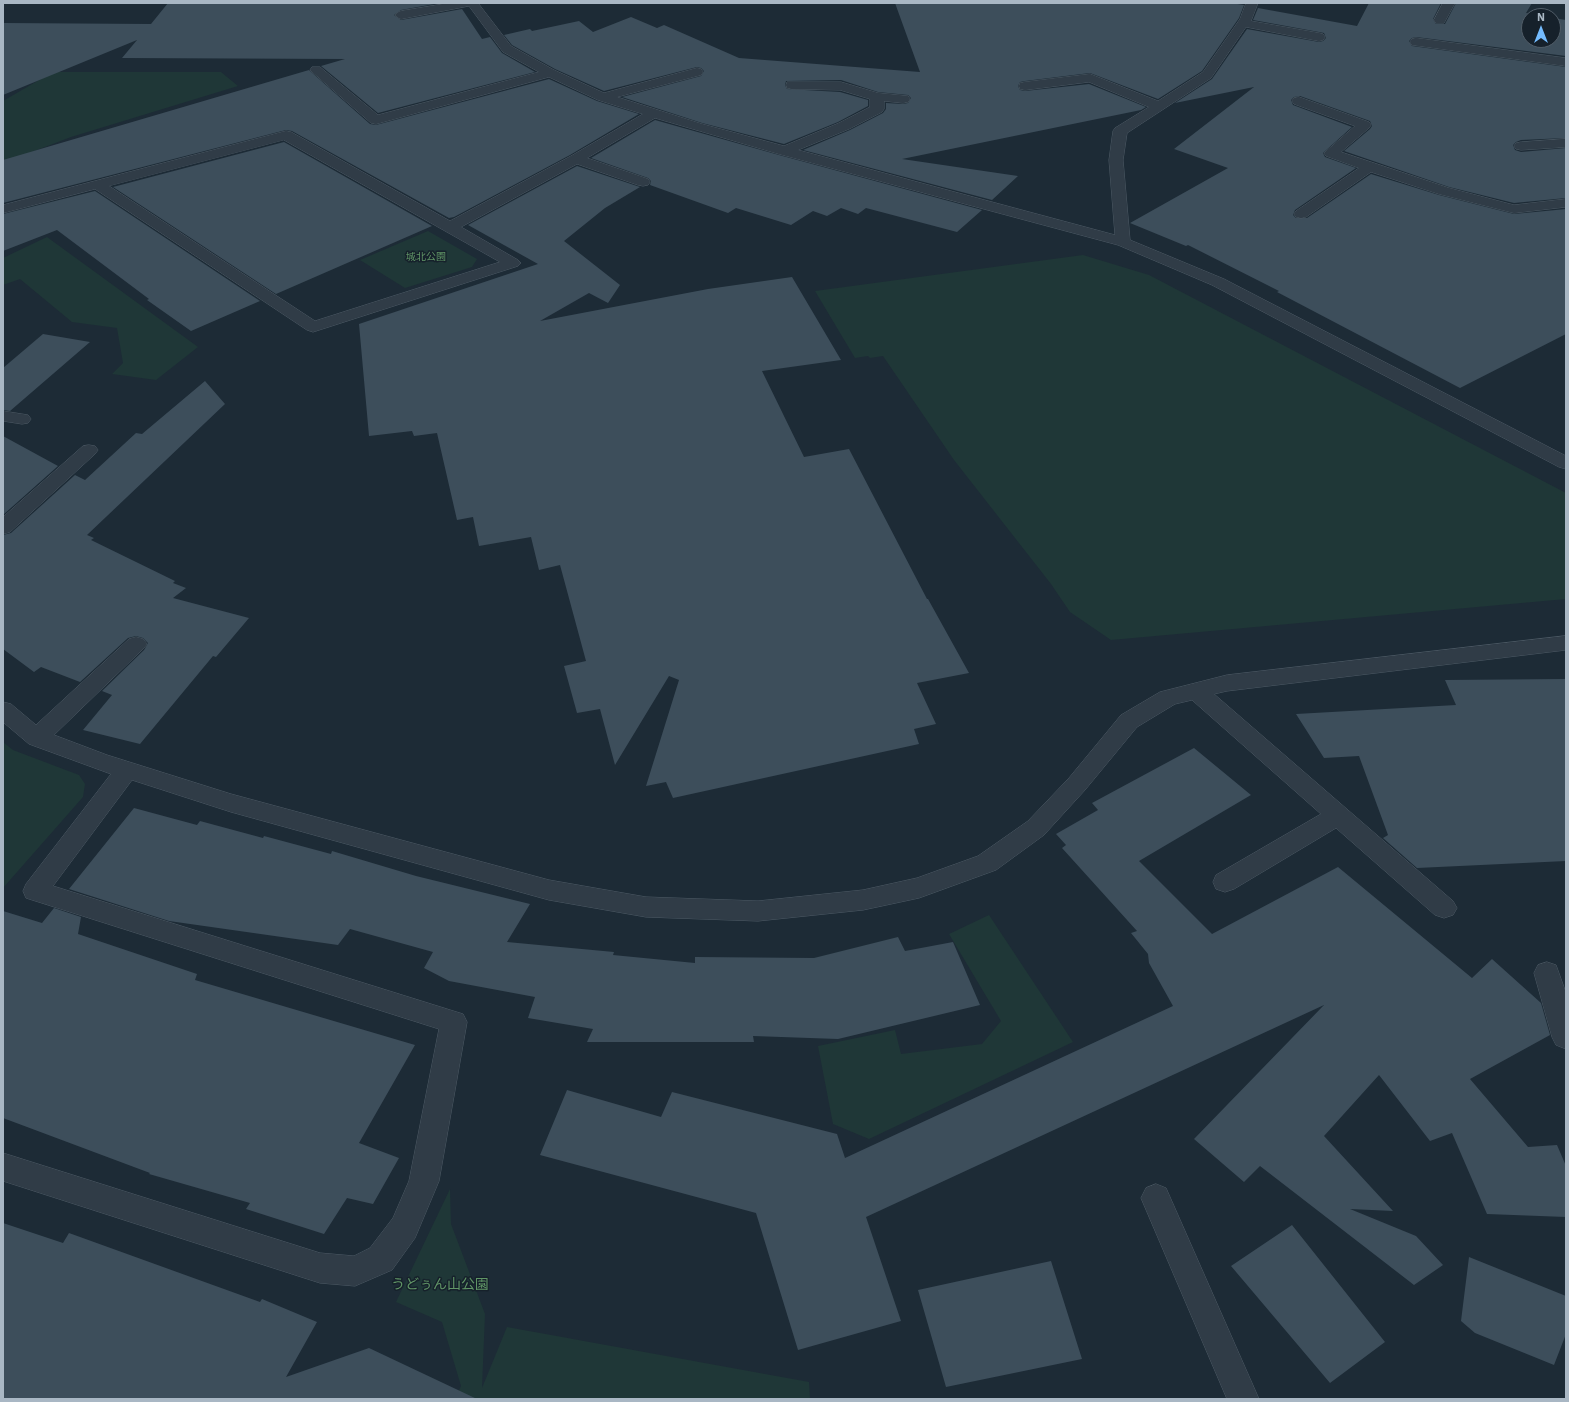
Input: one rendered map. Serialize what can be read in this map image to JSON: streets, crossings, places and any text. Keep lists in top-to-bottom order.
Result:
{
  "parks": ["城北公園", "うどぅん山公園"],
  "north": "top"
}
